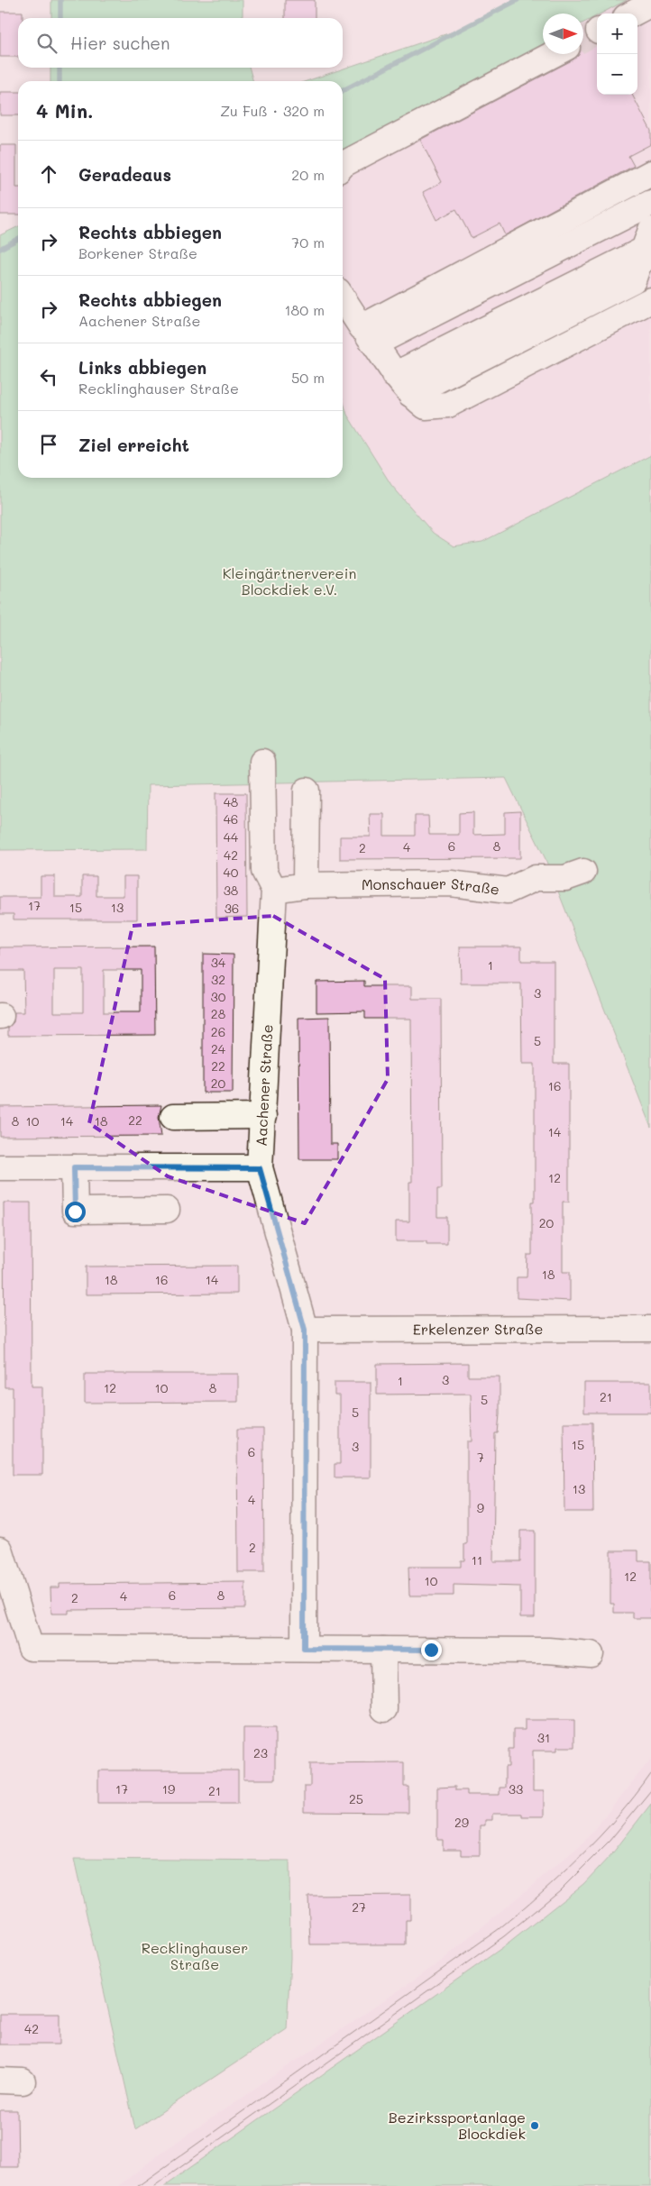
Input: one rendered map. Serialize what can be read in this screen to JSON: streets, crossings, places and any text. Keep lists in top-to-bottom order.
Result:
{
  "streets": {
    "street": ["Monschauer Straße", "Aachener Straße", "Erkelenzer Straße"]
  },
  "crossings": [
    ["Monschauer Straße", "Aachener Straße"],
    ["Aachener Straße", "Erkelenzer Straße"]
  ],
  "parks": ["Kleingärtnerverein Blockdiek e.V.", "Recklinghauser Straße"],
  "places": ["Bezirkssportanlage Blockdiek"],
  "house_numbers": [
    "48",
    "46",
    "44",
    "6",
    "8",
    "4",
    "2",
    "42",
    "40",
    "38",
    "17",
    "15",
    "13",
    "36",
    "34",
    "1",
    "32",
    "3",
    "30",
    "28",
    "26",
    "5",
    "24",
    "22",
    "20",
    "16",
    "22",
    "8",
    "10",
    "14",
    "18",
    "14",
    "12",
    "20",
    "18",
    "18",
    "16",
    "14",
    "3",
    "1",
    "12",
    "10",
    "8",
    "21",
    "5",
    "5",
    "15",
    "3",
    "6",
    "7",
    "13",
    "4",
    "9",
    "2",
    "11",
    "12",
    "10",
    "6",
    "8",
    "4",
    "2",
    "31",
    "23",
    "17",
    "19",
    "33",
    "21",
    "25",
    "29",
    "27",
    "42"
  ],
  "north": "right",
  "page": {
    "map_buttons": ["+", "−"],
    "search": "Hier suchen",
    "heading": ["4 Min.", "Zu Fuß · 320 m"],
    "list": [
      ["Geradeaus", "20 m"],
      ["Rechts abbiegen", "Borkener Straße", "70 m"],
      ["Rechts abbiegen", "Aachener Straße", "180 m"],
      ["Links abbiegen", "Recklinghauser Straße", "50 m"],
      "Ziel erreicht"
    ]
  }
}
